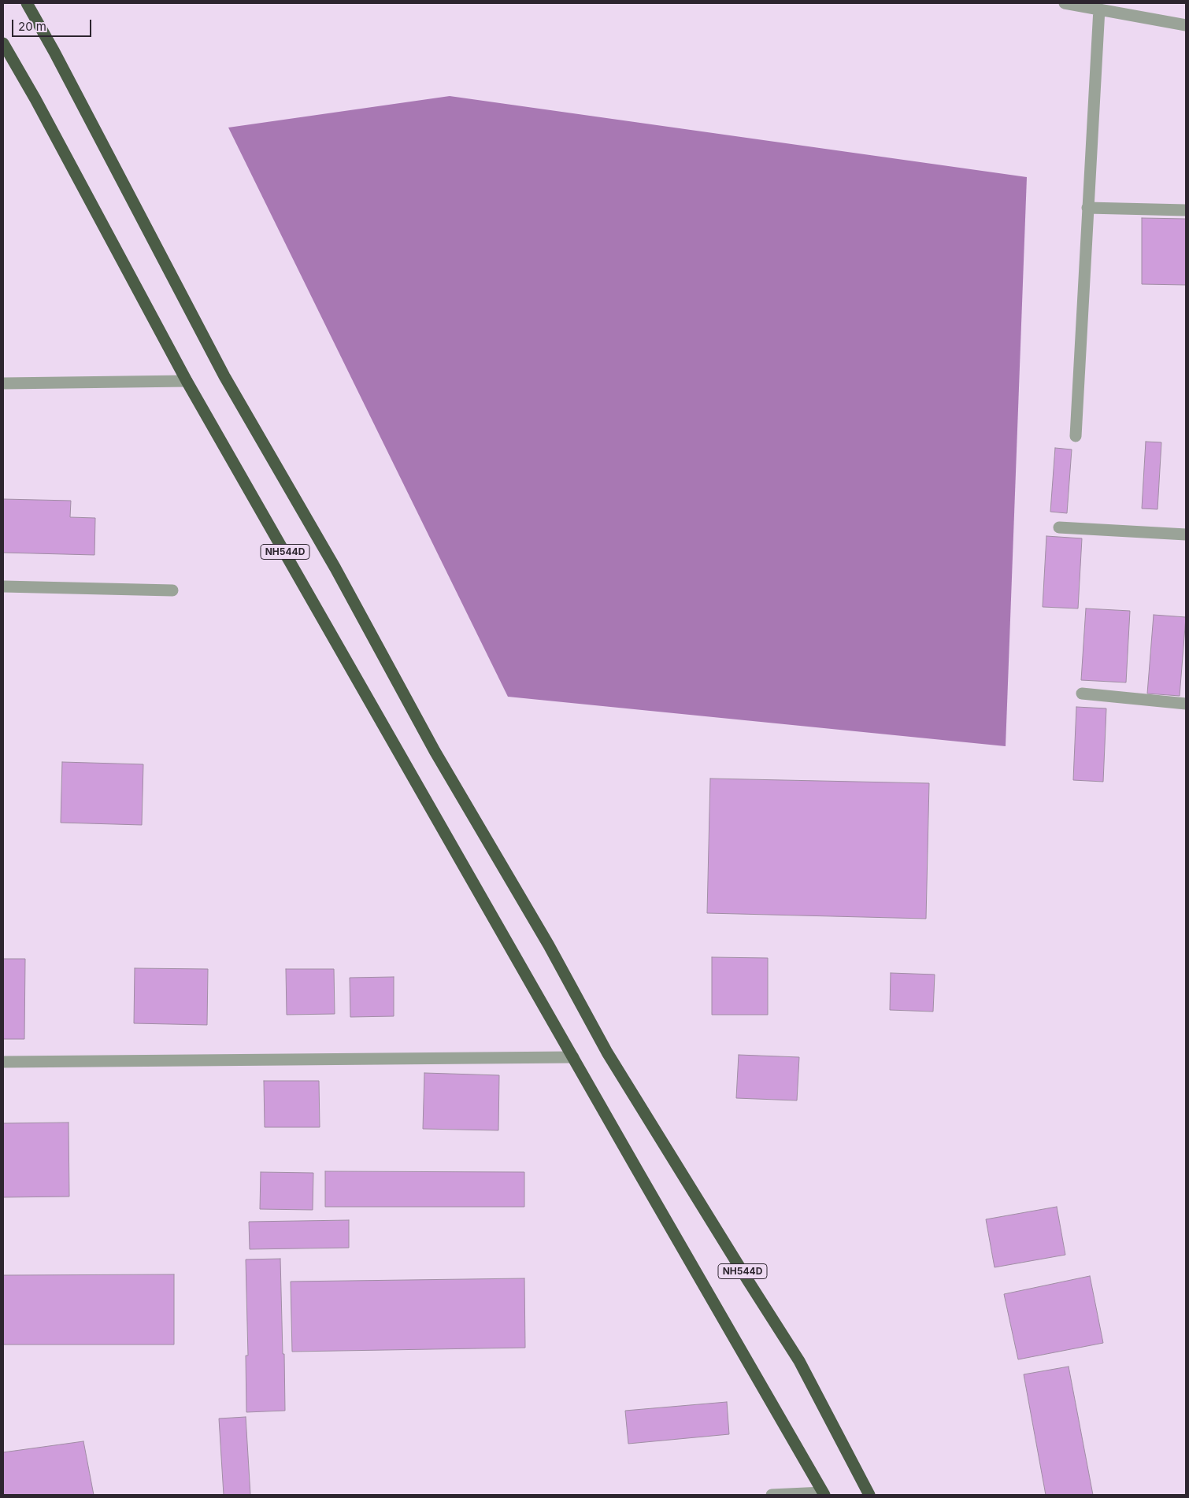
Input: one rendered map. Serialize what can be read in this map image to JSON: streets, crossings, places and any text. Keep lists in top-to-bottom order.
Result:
{
  "streets": {
    "highway": ["NH544D"]
  },
  "scale_bar": "20 m"
}
